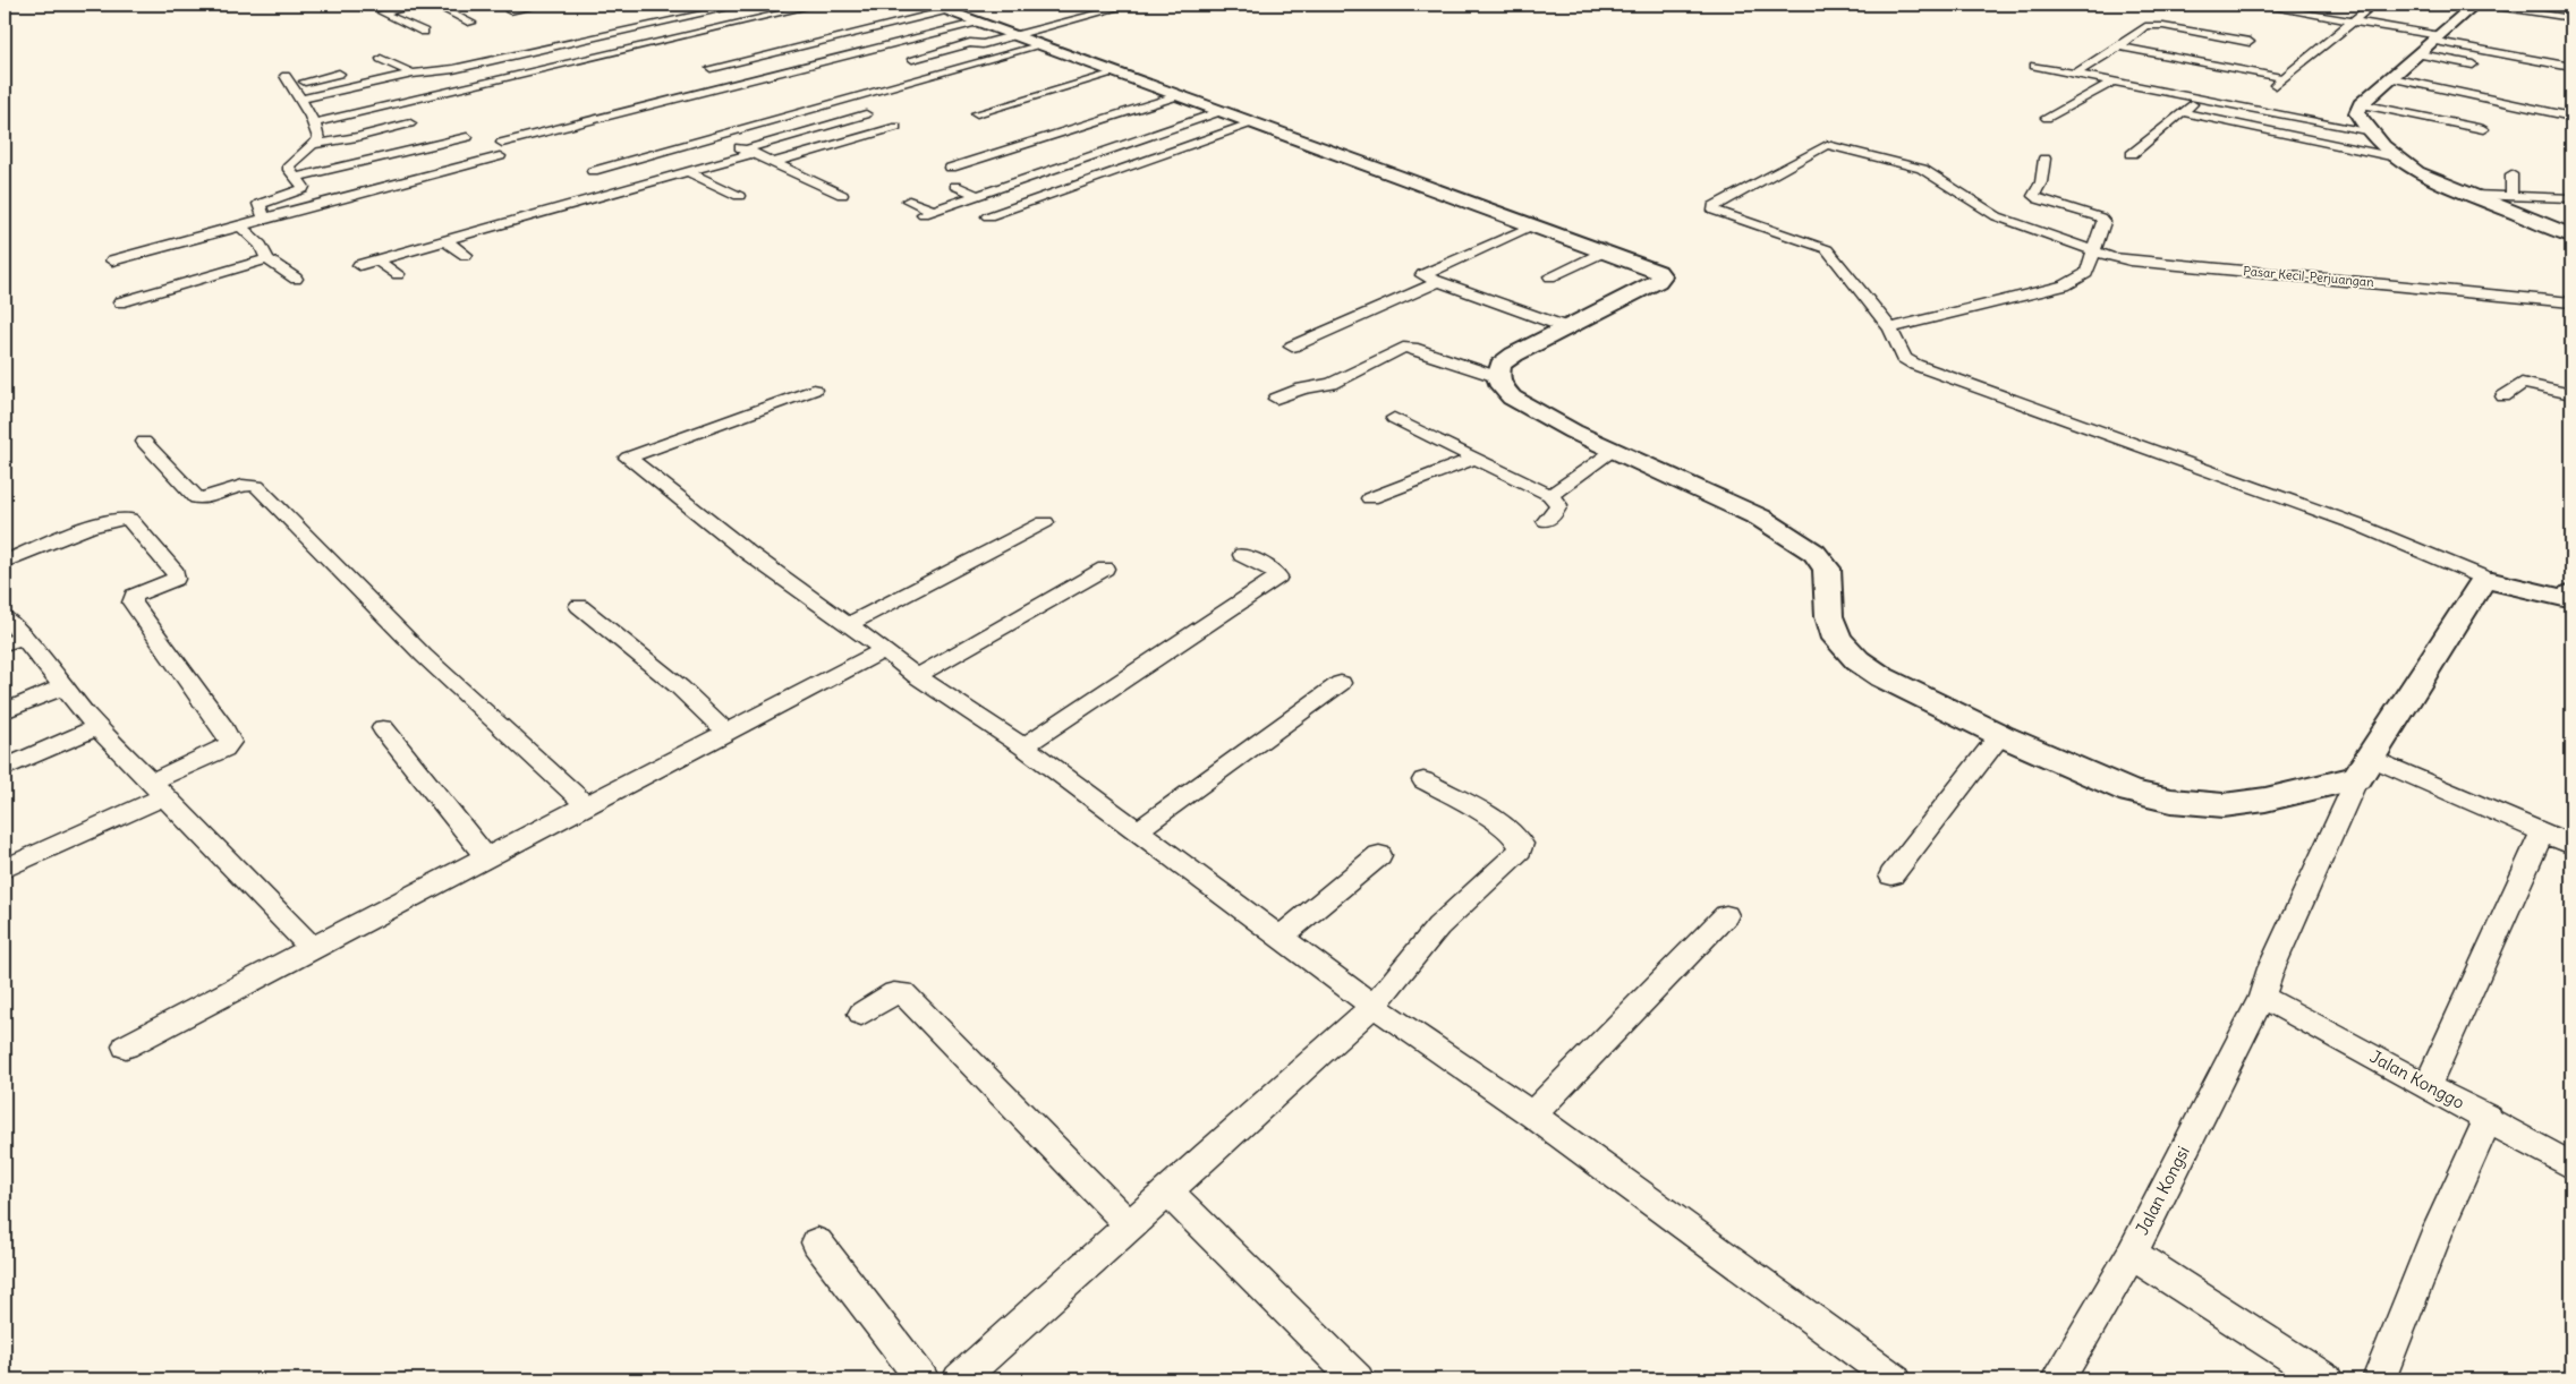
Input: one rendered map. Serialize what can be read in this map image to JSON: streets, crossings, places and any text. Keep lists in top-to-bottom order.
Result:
{
  "streets": {
    "street": ["Pasar Kecil-Perjuangan", "Jalan Konggo", "Jalan Kongsi"]
  },
  "crossings": [
    ["Jalan Konggo", "Jalan Kongsi"]
  ]
}
